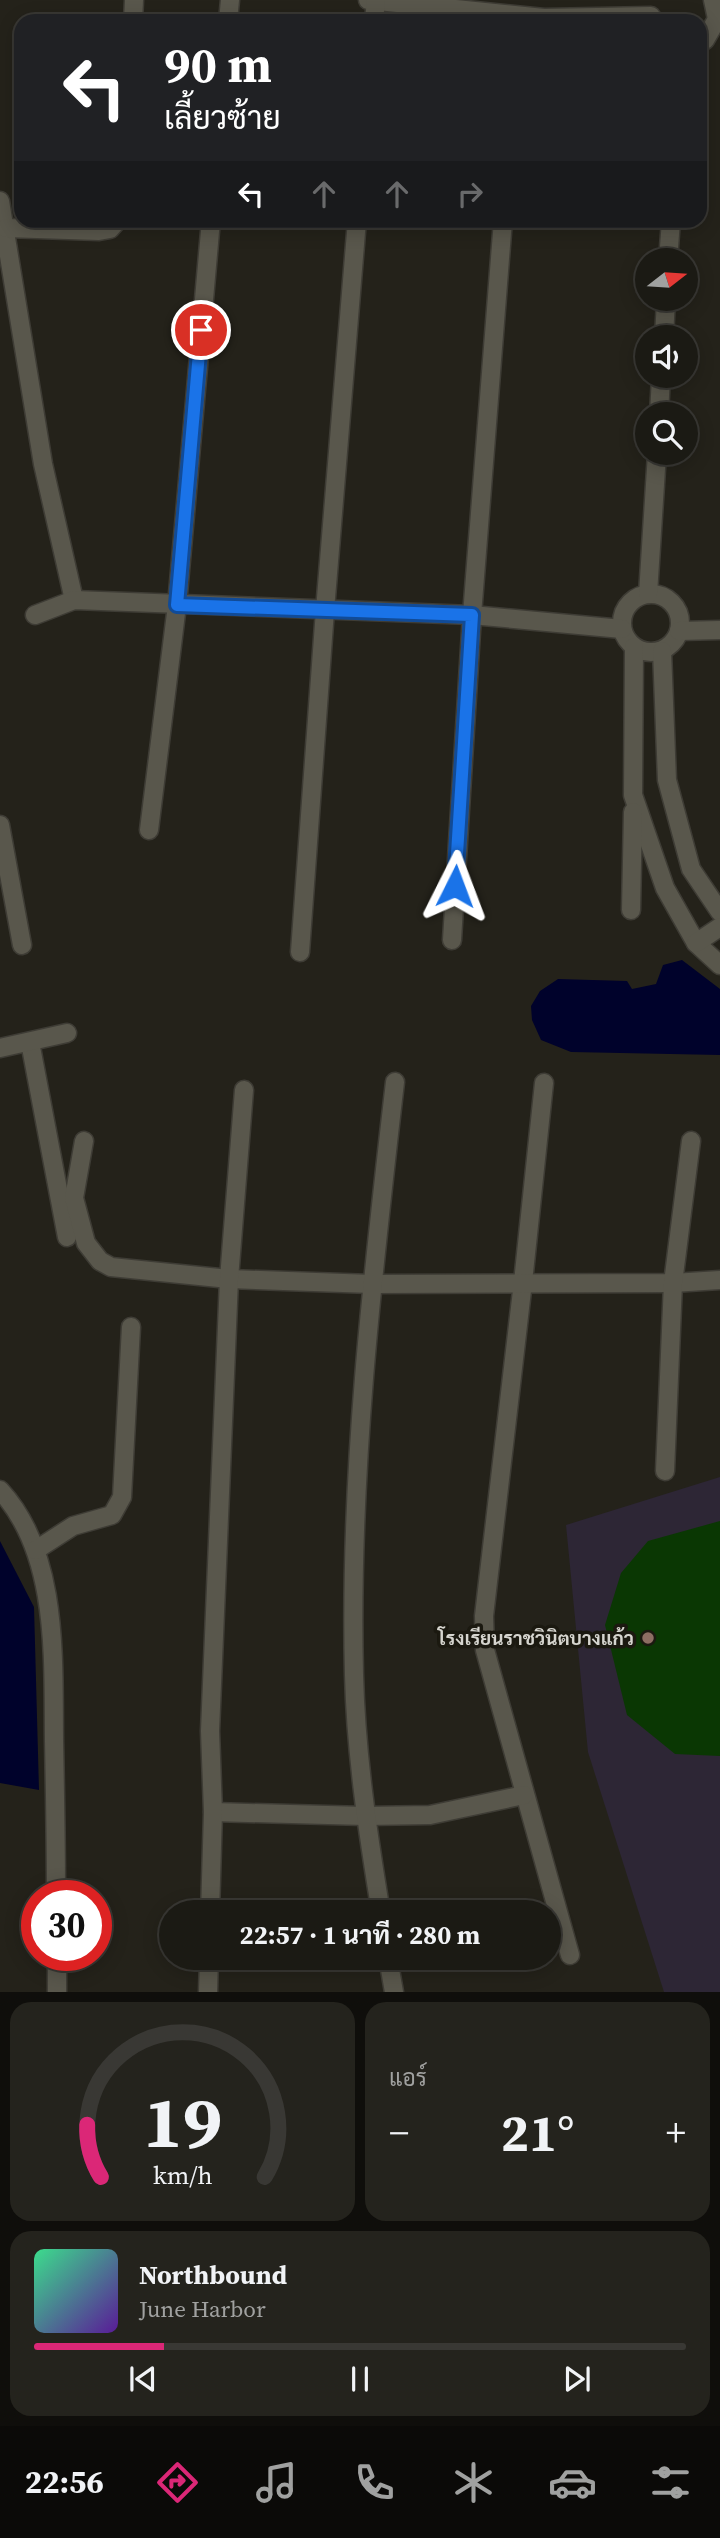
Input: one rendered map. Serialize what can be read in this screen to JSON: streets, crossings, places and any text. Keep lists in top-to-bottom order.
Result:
{
  "places": ["โรงเรียนราชวินิตบางแก้ว"],
  "north": "right",
  "page": {
    "turn": ["90 m", "เลี้ยวซ้าย"],
    "limit": "30",
    "trip": "22:57 · 1 นาที · 280 m",
    "tile": "แอร์",
    "heat": ["−", "21°", "+"],
    "song": ["Northbound", "June Harbor"],
    "tabs": "22:56",
    "gauge": ["19", "km/h"]
  }
}
